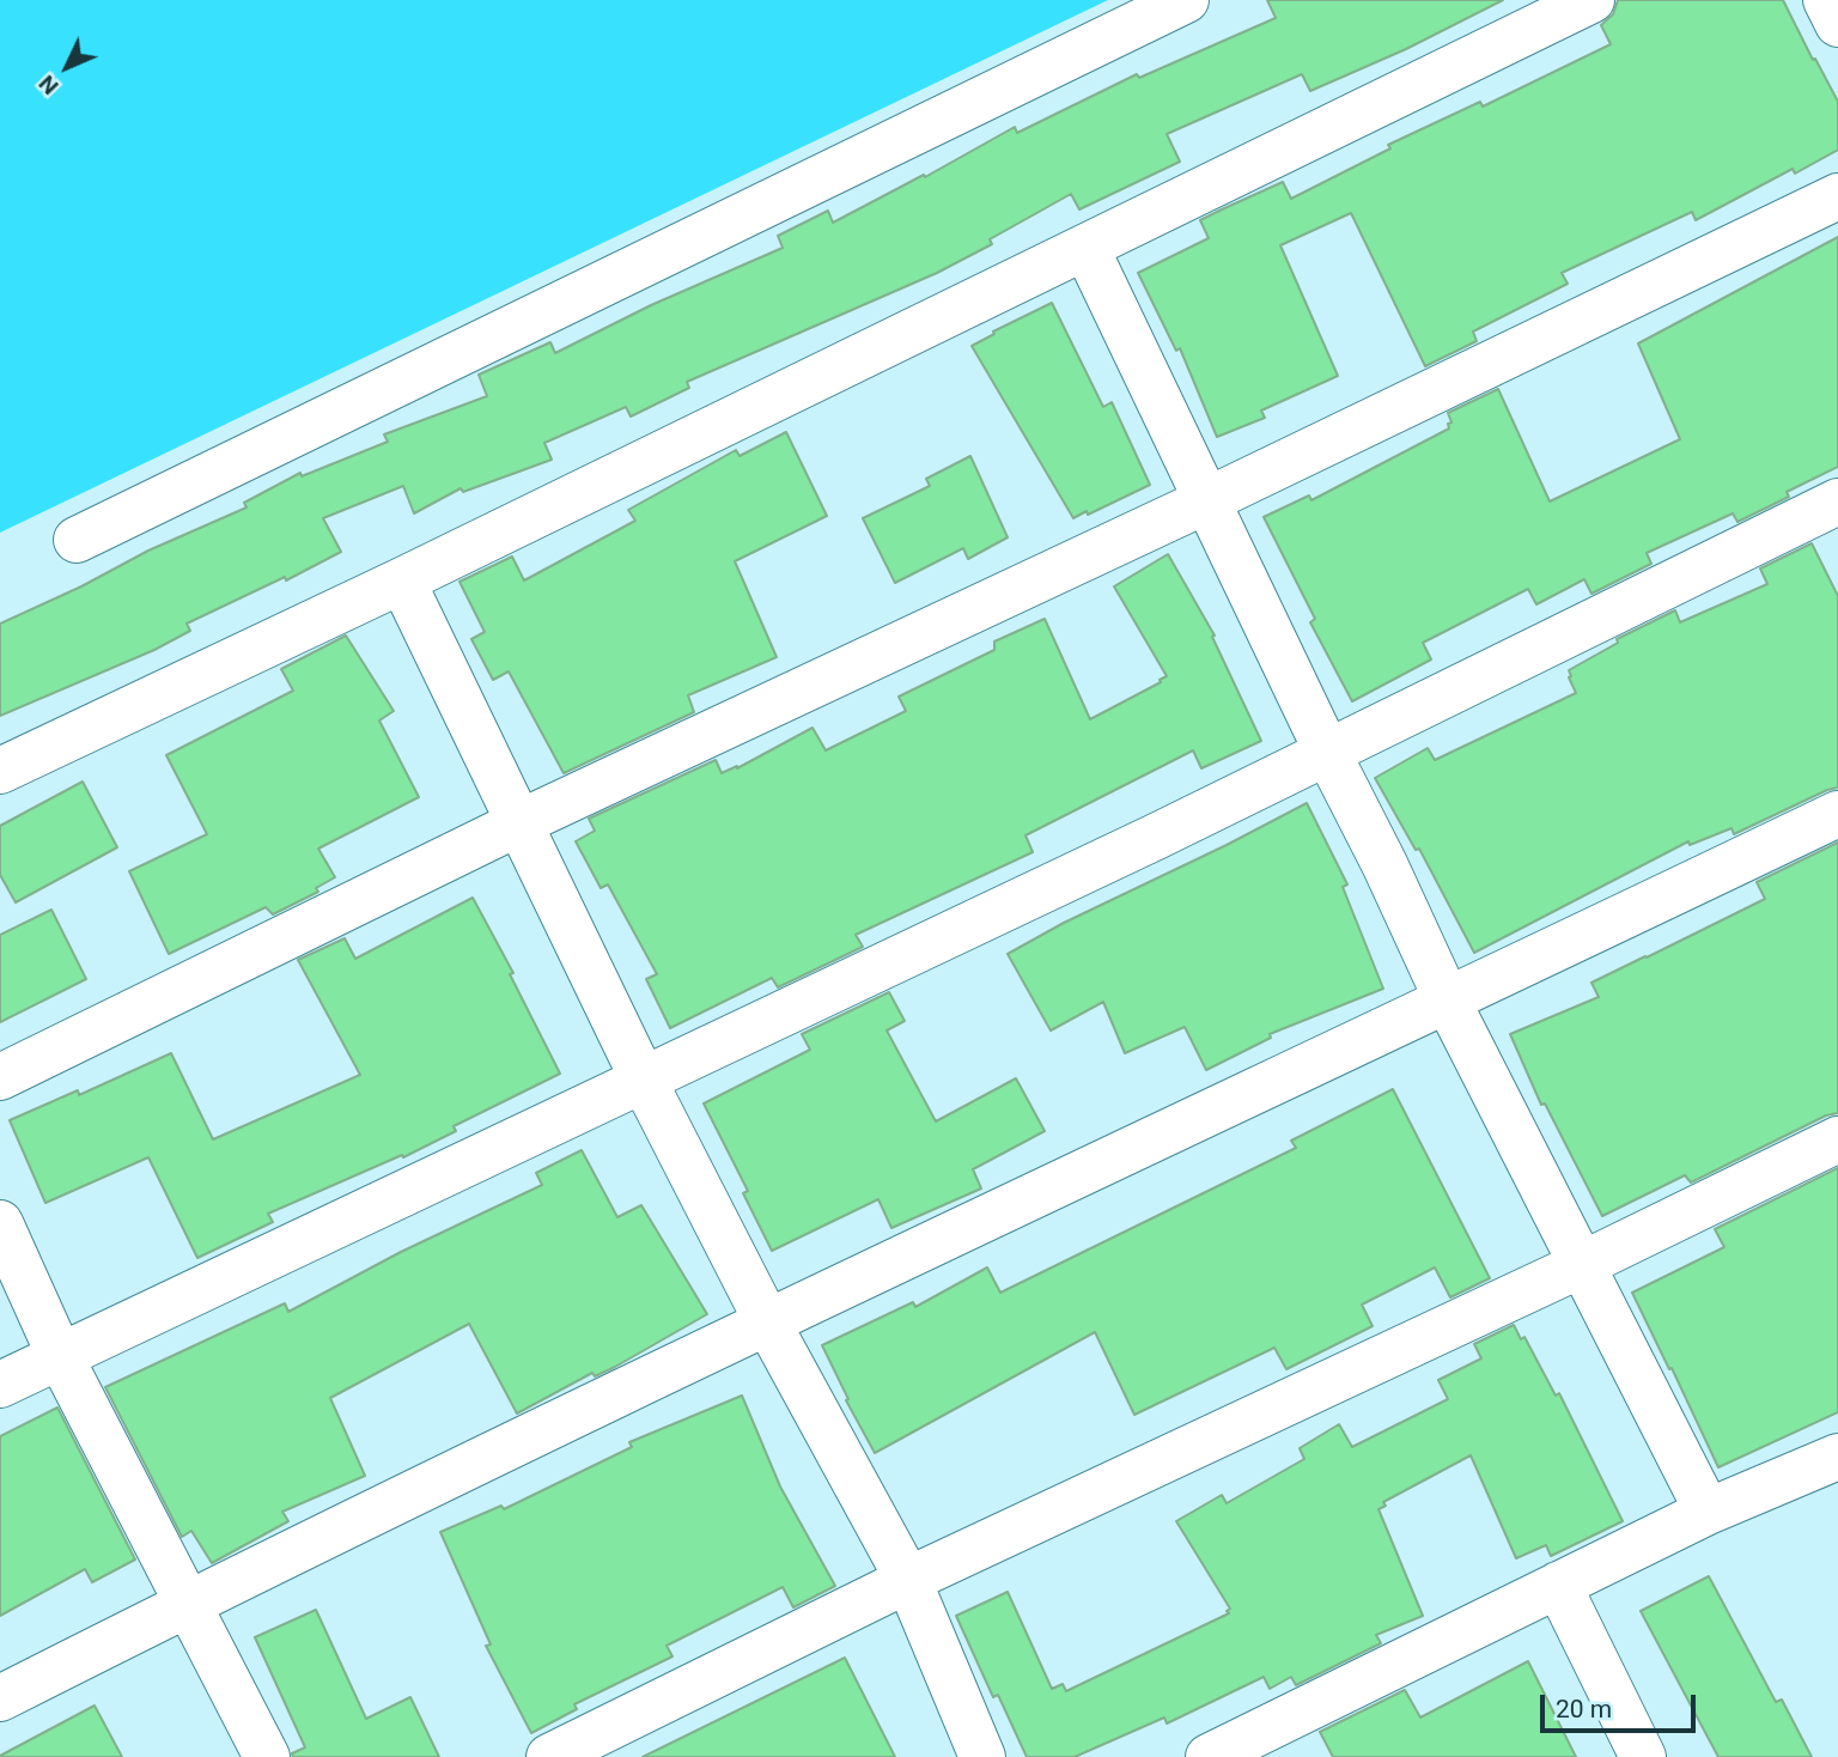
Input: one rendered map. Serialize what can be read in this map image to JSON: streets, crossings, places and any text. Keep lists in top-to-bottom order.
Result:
{
  "scale_bar": "20 m",
  "north": "bottom left"
}
